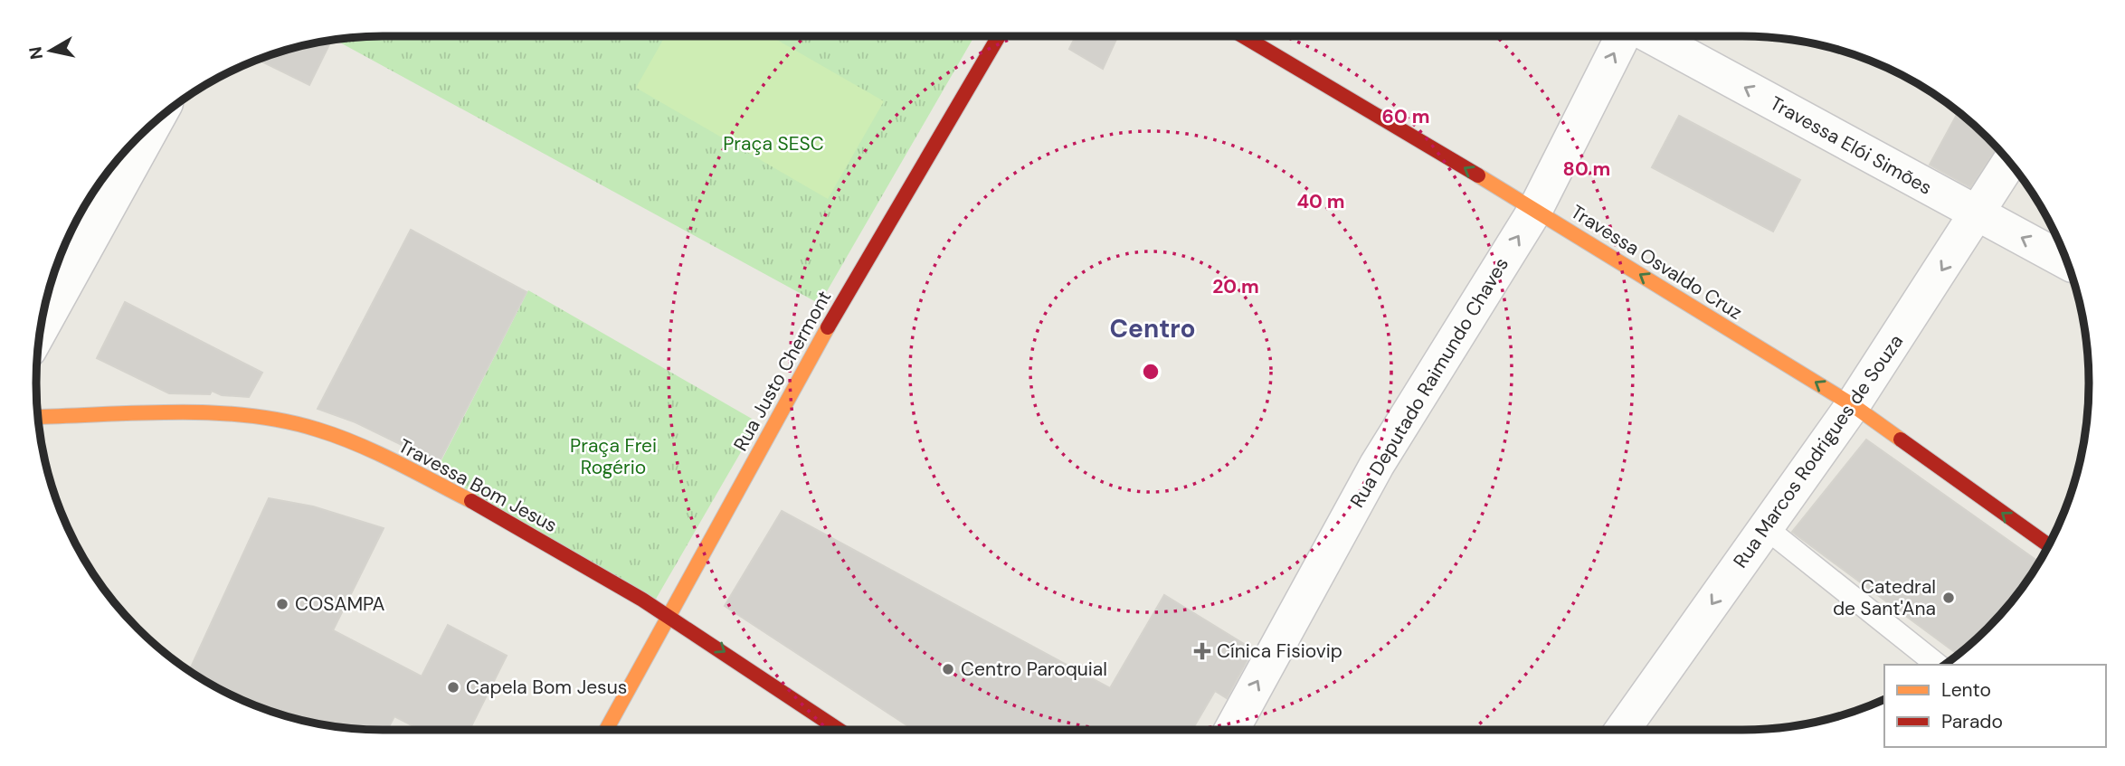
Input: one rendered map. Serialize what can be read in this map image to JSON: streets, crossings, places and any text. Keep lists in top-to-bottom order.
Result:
{
  "streets": {
    "street": [
      "Travessa Elói Simões",
      "Travessa Osvaldo Cruz",
      "Rua Justo Chermont",
      "Rua Deputado Raimundo Chaves",
      "Rua Marcos Rodrigues de Souza",
      "Travessa Bom Jesus"
    ]
  },
  "crossings": [
    ["Travessa Elói Simões", "Rua Marcos Rodrigues de Souza"],
    ["Travessa Osvaldo Cruz", "Rua Deputado Raimundo Chaves"],
    ["Travessa Osvaldo Cruz", "Rua Marcos Rodrigues de Souza"],
    ["Rua Justo Chermont", "Travessa Bom Jesus"]
  ],
  "one_way": [
    "Travessa Elói Simões",
    "Travessa Osvaldo Cruz",
    "Rua Deputado Raimundo Chaves",
    "Rua Marcos Rodrigues de Souza"
  ],
  "districts": ["Centro"],
  "parks": ["Praça SESC", "Praça Frei Rogério"],
  "places": {
    "other": [
      "Catedral de Sant'Ana",
      "COSAMPA",
      "Centro Paroquial",
      "Capela Bom Jesus"
    ],
    "health": ["Cínica Fisiovip"]
  },
  "legend": ["Lento", "Parado"],
  "north": "left",
  "rings": [
    "60 m",
    "80 m",
    "40 m",
    "20 m"
  ]
}
